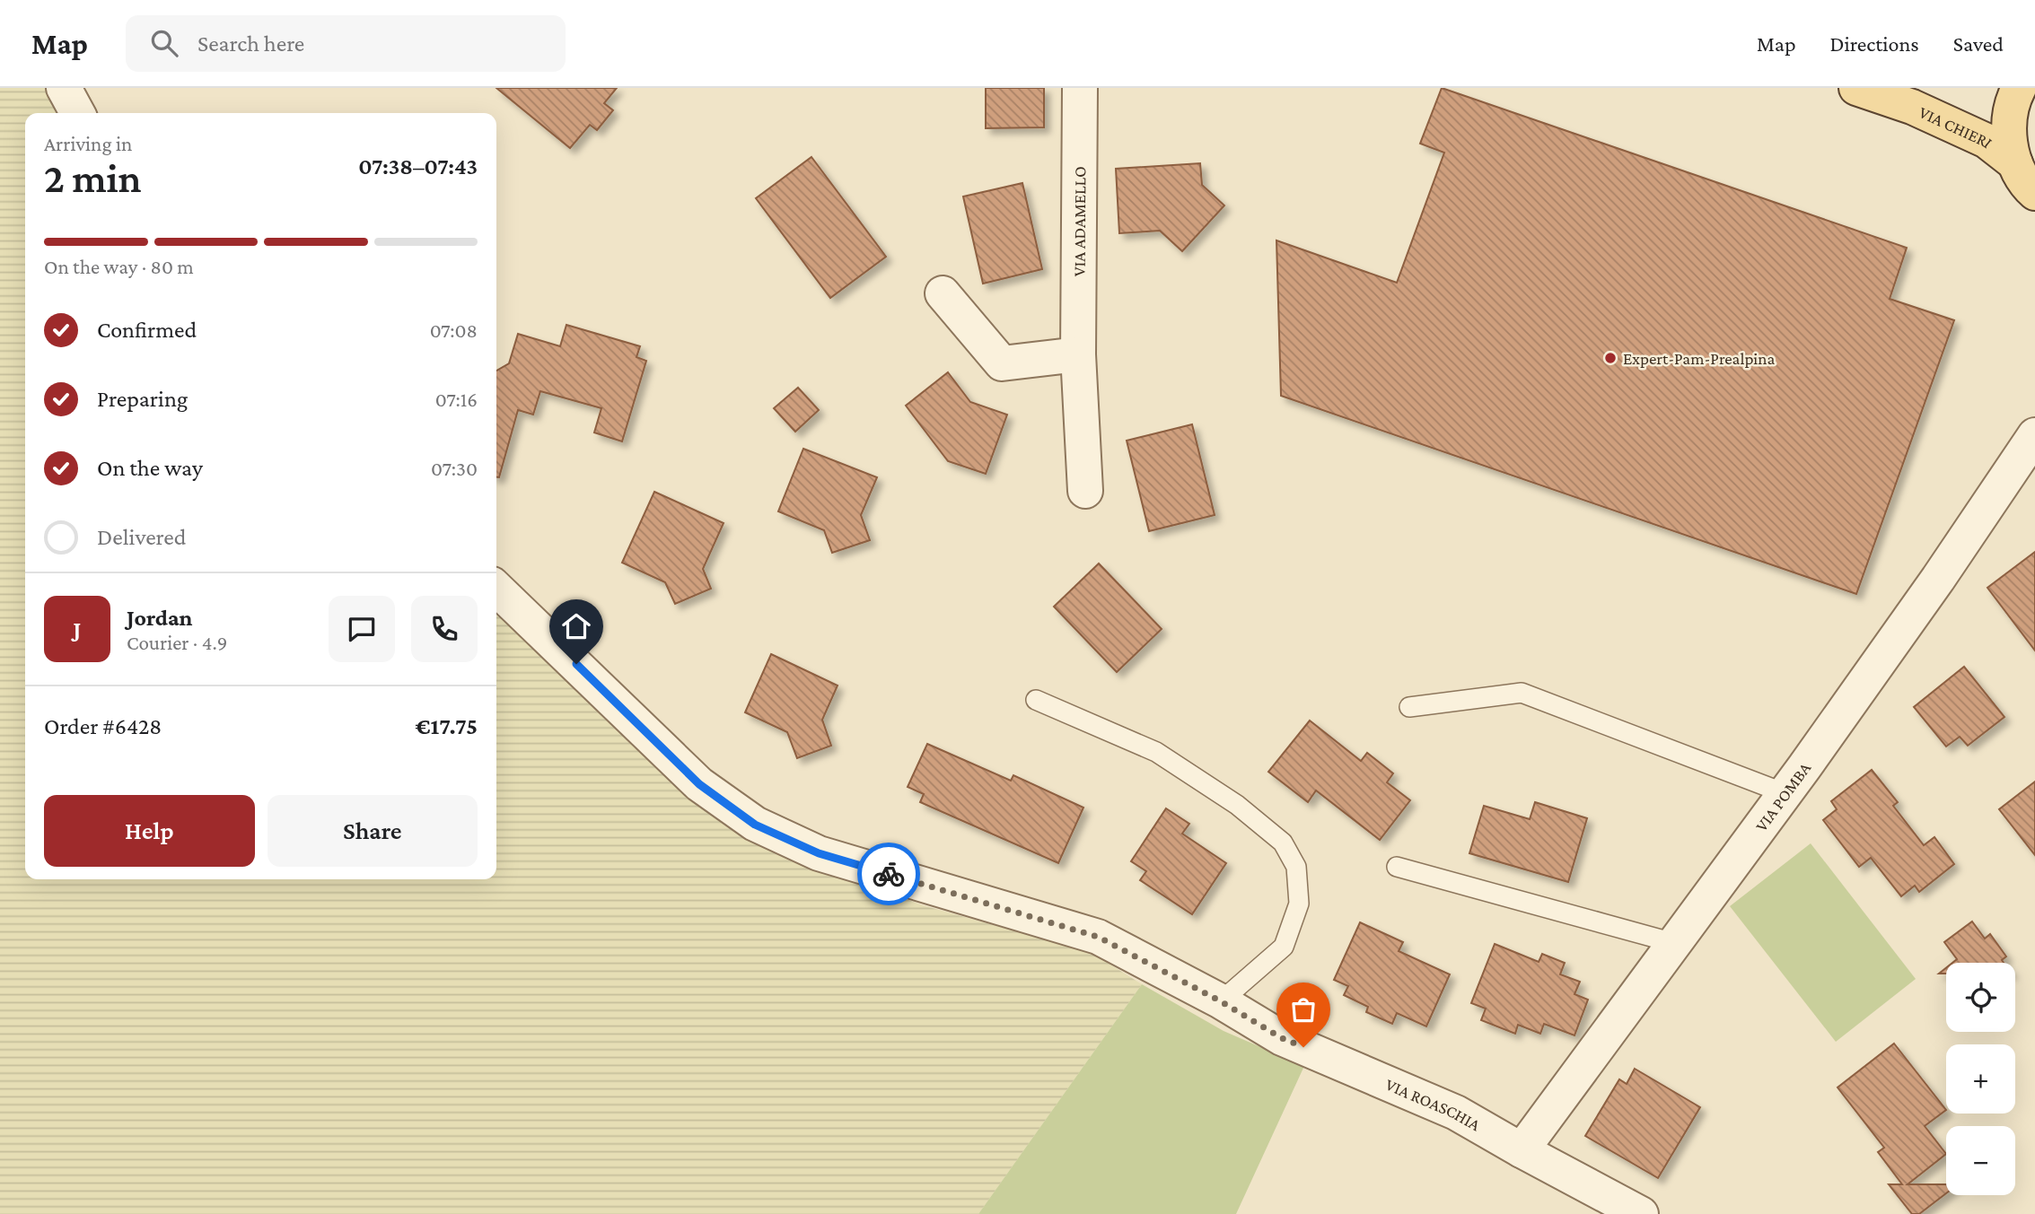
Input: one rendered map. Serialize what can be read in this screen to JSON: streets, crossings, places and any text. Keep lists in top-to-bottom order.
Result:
{
  "streets": {
    "main road": ["VIA CHIERI"],
    "street": ["VIA ADAMELLO", "VIA POMBA", "VIA ROASCHIA"]
  },
  "crossings": [
    ["VIA POMBA", "VIA ROASCHIA"]
  ],
  "places": ["Expert-Pam-Prealpina"],
  "page": {
    "header": "Map",
    "search": "Search here",
    "nav": ["Map", "Directions", "Saved"],
    "heading": ["2 min", "Arriving in", "07:38–07:43"],
    "panel": [
      "Jordan",
      "Courier · 4.9",
      "Order #6428",
      "€17.75"
    ],
    "bar": "On the way · 80 m",
    "list": [
      ["Confirmed", "07:08"],
      ["Preparing", "07:16"],
      ["On the way", "07:30"],
      "Delivered"
    ],
    "round": "J",
    "buttons": ["Help", "Share"],
    "map_buttons": ["+", "−"]
  }
}
